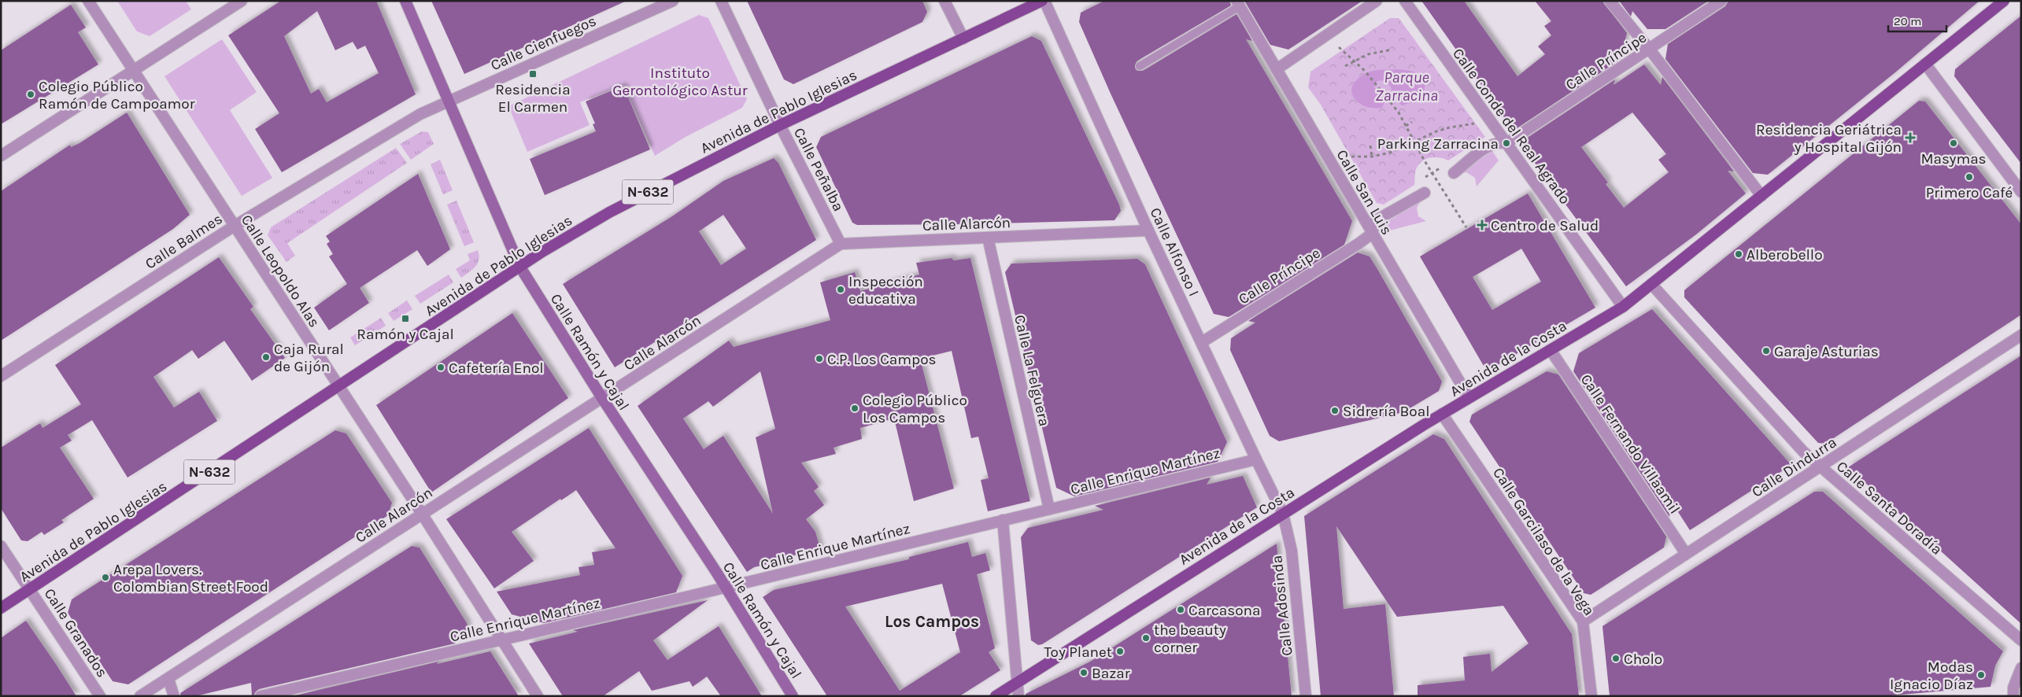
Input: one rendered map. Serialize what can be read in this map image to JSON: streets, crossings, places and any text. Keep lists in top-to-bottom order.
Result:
{
  "streets": {
    "main road": [
      "Avenida de Pablo Iglesias",
      "N-632",
      "Calle Ramón y Cajal",
      "Avenida de la Costa"
    ],
    "street": [
      "Calle Cienfuegos",
      "Calle Príncipe",
      "Calle Conde del Real Agrado",
      "Calle Peñalba",
      "Calle San Luis",
      "Calle Alarcón",
      "Calle Balmes",
      "Calle Alfonso I",
      "Calle Leopoldo Alas",
      "Calle La Felguera",
      "Calle Fernando Villaamil",
      "Calle Dindurra",
      "Calle Enrique Martínez",
      "Calle Santa Doradía",
      "Calle Garcilaso de la Vega",
      "Calle Adosinda",
      "Calle Granados"
    ]
  },
  "crossings": [
    ["Calle Cienfuegos", "Calle Balmes"],
    ["Calle Cienfuegos", "Calle Ramón y Cajal"],
    ["Calle Príncipe", "Calle Conde del Real Agrado"],
    ["Calle Príncipe", "Calle San Luis"],
    ["Calle Príncipe", "Calle Alfonso I"],
    ["Avenida de Pablo Iglesias", "Calle Peñalba"],
    ["Avenida de Pablo Iglesias", "Calle Alfonso I"],
    ["Avenida de Pablo Iglesias", "Calle Leopoldo Alas"],
    ["Avenida de Pablo Iglesias", "Calle Ramón y Cajal"],
    ["Avenida de Pablo Iglesias", "Calle Granados"],
    ["Calle Conde del Real Agrado", "Avenida de la Costa"],
    ["Calle Peñalba", "Calle Alarcón"],
    ["Calle San Luis", "Avenida de la Costa"],
    ["Calle Alarcón", "Calle Alfonso I"],
    ["Calle Alarcón", "Calle Leopoldo Alas"],
    ["Calle Alarcón", "Calle Ramón y Cajal"],
    ["Calle Alarcón", "Calle La Felguera"],
    ["Calle Balmes", "Calle Leopoldo Alas"],
    ["Calle Balmes", "Calle Ramón y Cajal"],
    ["Calle Alfonso I", "Avenida de la Costa"],
    ["Calle Alfonso I", "Calle Enrique Martínez"],
    ["Calle Alfonso I", "Calle Adosinda"],
    ["Calle Leopoldo Alas", "Calle Enrique Martínez"],
    ["Calle Ramón y Cajal", "Calle Enrique Martínez"],
    ["Avenida de la Costa", "Calle Fernando Villaamil"],
    ["Avenida de la Costa", "Calle Santa Doradía"],
    ["Avenida de la Costa", "Calle Garcilaso de la Vega"],
    ["Avenida de la Costa", "Calle Adosinda"],
    ["Calle La Felguera", "Calle Enrique Martínez"],
    ["Calle Fernando Villaamil", "Calle Dindurra"],
    ["Calle Dindurra", "Calle Santa Doradía"],
    ["Calle Dindurra", "Calle Garcilaso de la Vega"]
  ],
  "districts": ["Los Campos"],
  "water": ["Parque Zarracina"],
  "parks": ["Instituto Gerontológico Astur"],
  "places": {
    "transit": ["Residencia El Carmen", "Ramón y Cajal"],
    "other": [
      "Colegio Público Ramón de Campoamor",
      "Parking Zarracina",
      "Masymas",
      "Primero Café",
      "Alberobello",
      "Inspección educativa",
      "Garaje Asturias",
      "Caja Rural de Gijón",
      "C.P. Los Campos",
      "Cafetería Enol",
      "Colegio Público Los Campos",
      "Sidrería Boal",
      "Arepa Lovers. Colombian Street Food",
      "Carcasona",
      "the beauty corner",
      "Toy Planet",
      "Cholo",
      "Bazar",
      "Modas Ignacio Díaz"
    ],
    "health": ["Residencia Geriátrica y Hospital Gijón", "Centro de Salud"]
  },
  "scale_bar": "20 m"
}
